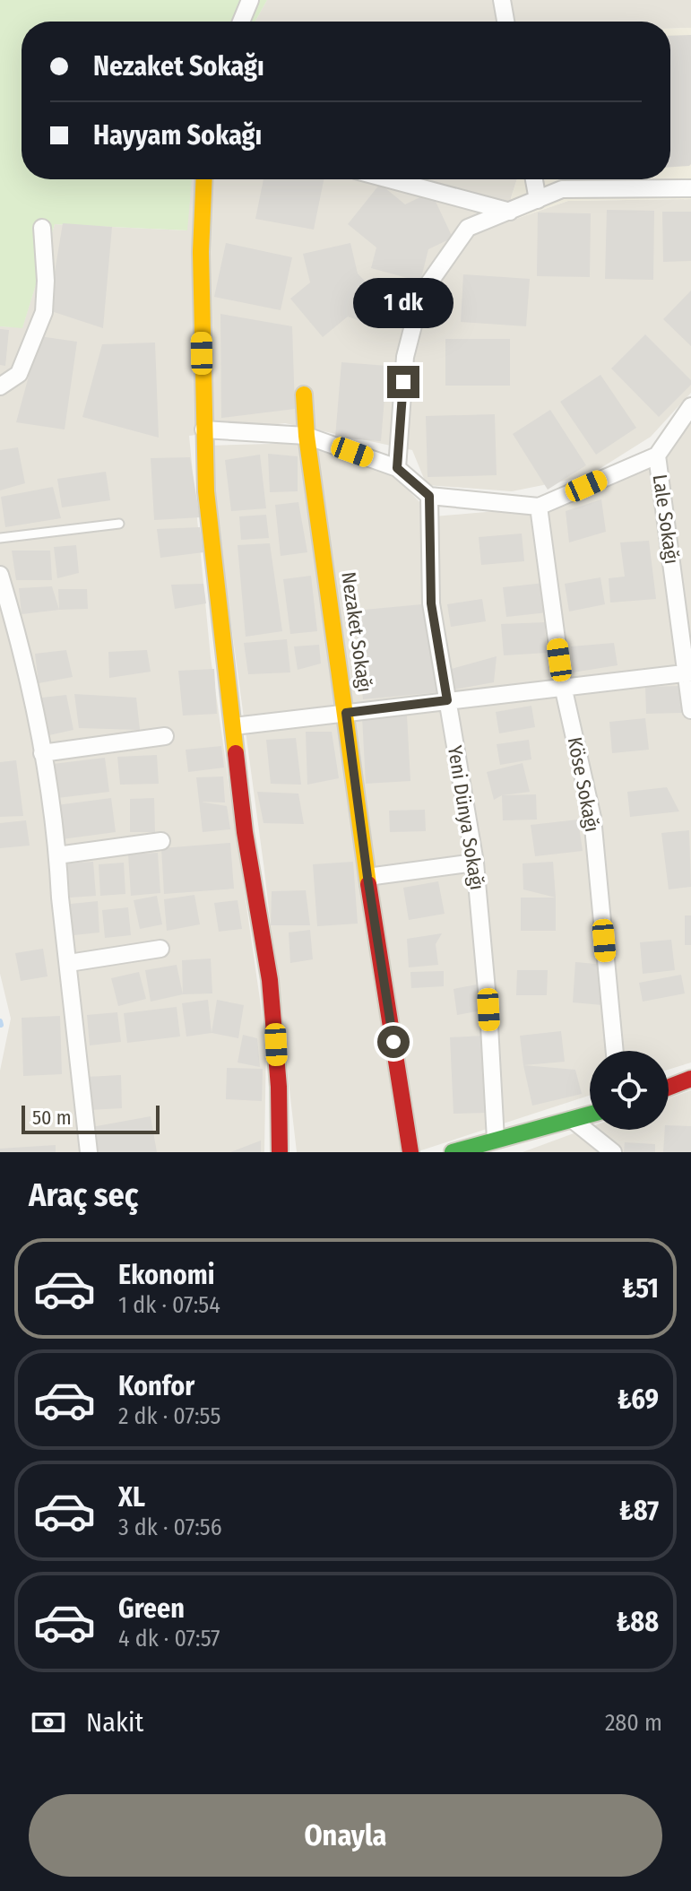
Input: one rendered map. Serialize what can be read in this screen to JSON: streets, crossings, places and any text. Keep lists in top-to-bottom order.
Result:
{
  "streets": {
    "street": [
      "Lale Sokağı",
      "Nezaket Sokağı",
      "Köse Sokağı",
      "Yeni Dünya Sokağı"
    ]
  },
  "scale_bar": "50 m",
  "page": {
    "banner": ["Nezaket Sokağı", "Hayyam Sokağı"],
    "bubble": "1 dk",
    "scale": "50 m",
    "heading": "Araç seç",
    "list": [
      {
        "name": "Ekonomi",
        "note": "1 dk · 07:54",
        "value": "₺51"
      },
      {
        "name": "Konfor",
        "note": "2 dk · 07:55",
        "value": "₺69"
      },
      {
        "name": "XL",
        "note": "3 dk · 07:56",
        "value": "₺87"
      },
      {
        "name": "Green",
        "note": "4 dk · 07:57",
        "value": "₺88"
      }
    ],
    "pay": ["Nakit", "280 m"],
    "buttons": "Onayla"
  }
}
